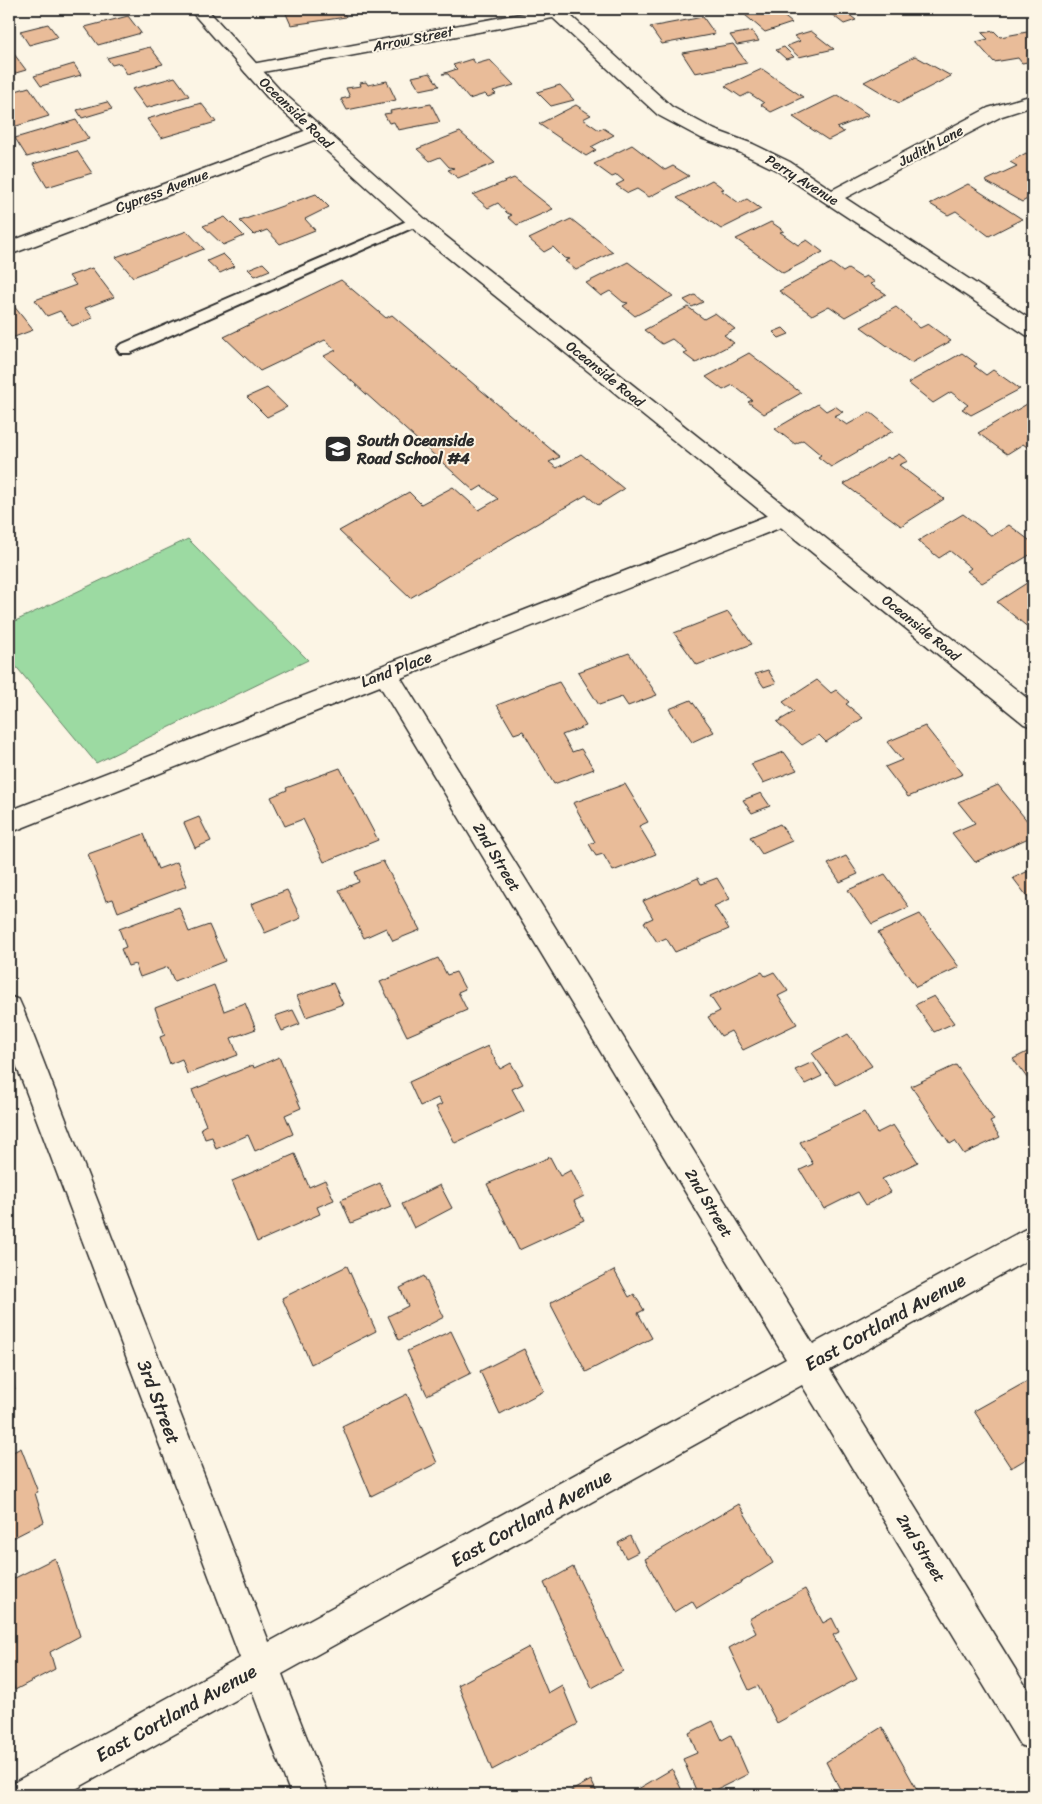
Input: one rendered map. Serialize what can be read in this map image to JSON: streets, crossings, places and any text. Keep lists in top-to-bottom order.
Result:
{
  "streets": {
    "street": [
      "Arrow Street",
      "Oceanside Road",
      "Judith Lane",
      "Perry Avenue",
      "Cypress Avenue",
      "Land Place",
      "2nd Street",
      "East Cortland Avenue",
      "3rd Street"
    ]
  },
  "crossings": [
    ["Arrow Street", "Oceanside Road"],
    ["Arrow Street", "Perry Avenue"],
    ["Oceanside Road", "Cypress Avenue"],
    ["Oceanside Road", "Land Place"],
    ["Judith Lane", "Perry Avenue"],
    ["Land Place", "2nd Street"],
    ["2nd Street", "East Cortland Avenue"],
    ["East Cortland Avenue", "3rd Street"]
  ],
  "places": {
    "school or university": ["South Oceanside Road School #4"]
  }
}
